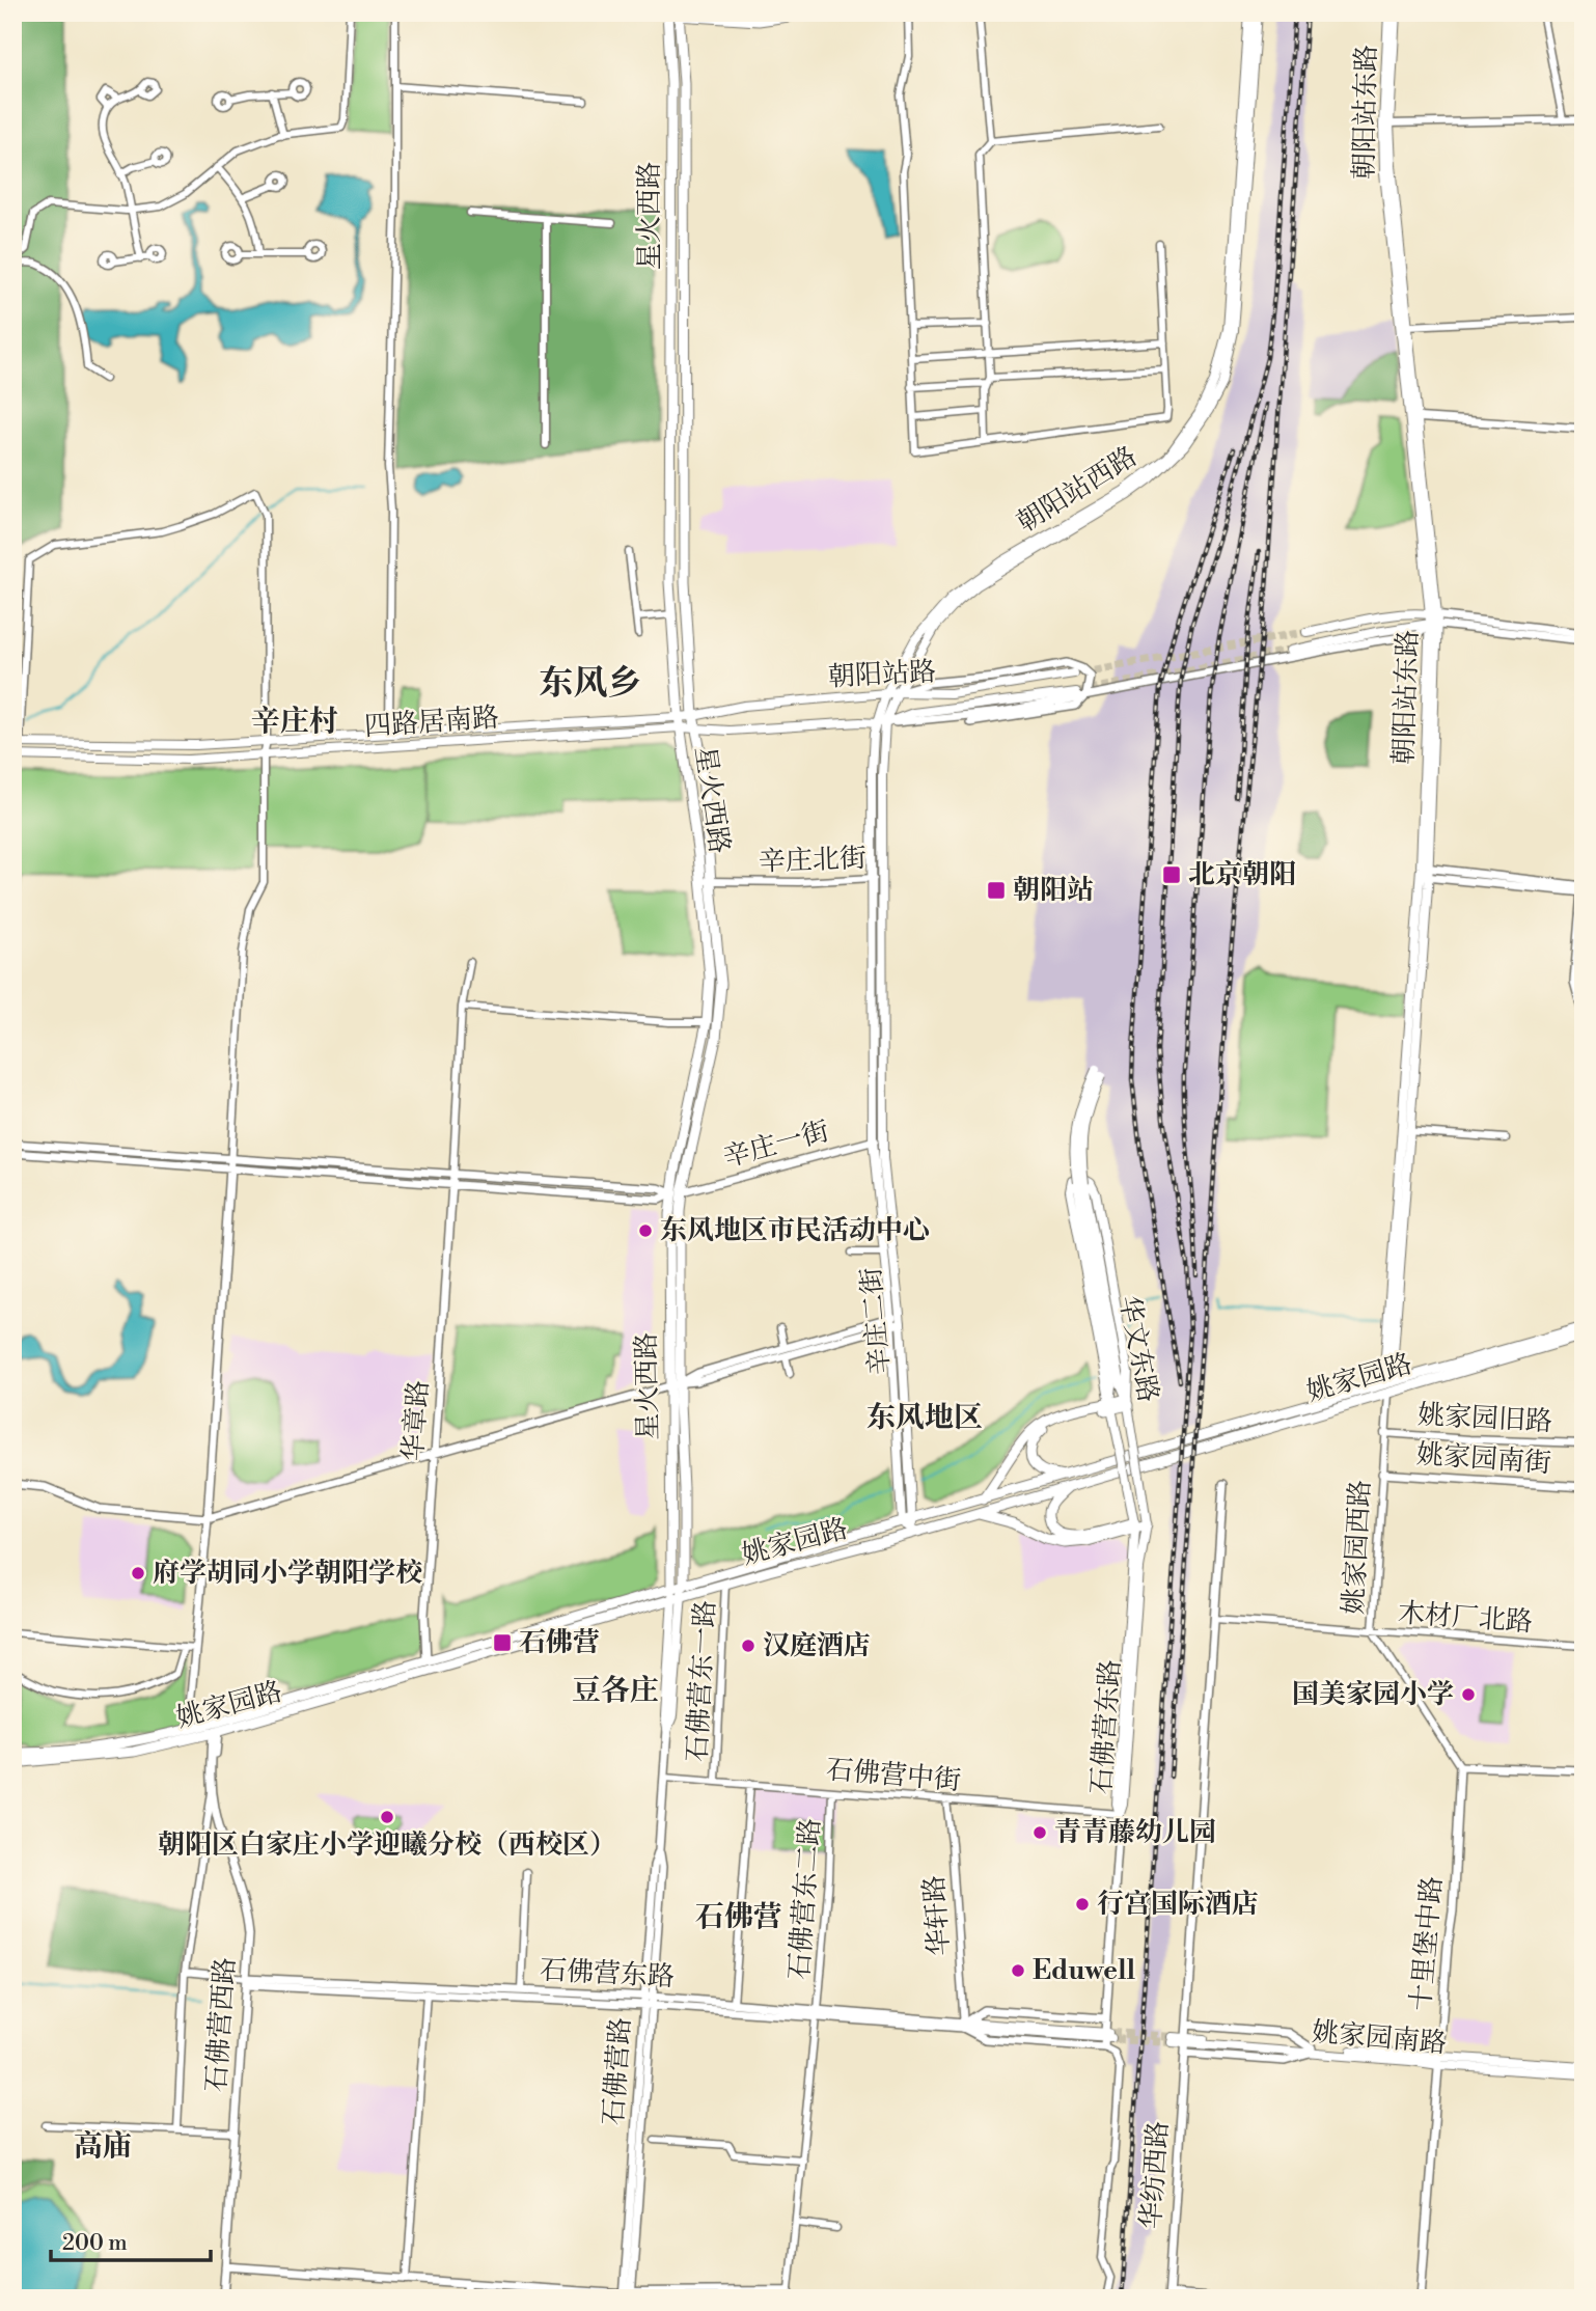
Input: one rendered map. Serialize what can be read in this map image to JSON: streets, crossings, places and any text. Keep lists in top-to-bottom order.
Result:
{
  "streets": {
    "main road": [
      "朝阳站东路",
      "星火西路",
      "朝阳站西路",
      "朝阳站路",
      "四路居南路",
      "辛庄二街",
      "华文东路",
      "姚家园路",
      "石佛营东路",
      "姚家园南路",
      "石佛营路"
    ],
    "street": [
      "辛庄北街",
      "辛庄一街",
      "姚家园旧路",
      "华章路",
      "姚家园南街",
      "姚家园西路",
      "木材厂北路",
      "石佛营东一路",
      "石佛营中街",
      "石佛营东二路",
      "华轩路",
      "十里堡中路",
      "石佛营西路",
      "华纺西路"
    ]
  },
  "crossings": [
    ["朝阳站东路", "姚家园路"],
    ["朝阳站东路", "姚家园西路"],
    ["星火西路", "朝阳站路"],
    ["星火西路", "四路居南路"],
    ["星火西路", "辛庄北街"],
    ["星火西路", "辛庄一街"],
    ["星火西路", "姚家园路"],
    ["星火西路", "石佛营路"],
    ["朝阳站西路", "朝阳站路"],
    ["朝阳站西路", "辛庄北街"],
    ["朝阳站西路", "辛庄二街"],
    ["朝阳站路", "四路居南路"],
    ["辛庄北街", "辛庄二街"],
    ["辛庄一街", "辛庄二街"],
    ["辛庄一街", "华章路"],
    ["辛庄二街", "姚家园路"],
    ["华文东路", "石佛营东路"],
    ["姚家园路", "华章路"],
    ["姚家园路", "姚家园西路"],
    ["姚家园路", "石佛营东一路"],
    ["姚家园路", "石佛营西路"],
    ["姚家园路", "石佛营路"],
    ["姚家园旧路", "姚家园西路"],
    ["姚家园南街", "姚家园西路"],
    ["姚家园西路", "木材厂北路"],
    ["姚家园西路", "十里堡中路"],
    ["木材厂北路", "华纺西路"],
    ["石佛营东一路", "石佛营中街"],
    ["石佛营东路", "石佛营中街"],
    ["石佛营东路", "石佛营东二路"],
    ["石佛营东路", "华轩路"],
    ["石佛营东路", "石佛营西路"],
    ["石佛营东路", "石佛营路"],
    ["石佛营中街", "石佛营东二路"],
    ["石佛营中街", "华轩路"],
    ["石佛营中街", "石佛营路"],
    ["石佛营东二路", "石佛营路"],
    ["十里堡中路", "姚家园南路"]
  ],
  "districts": [
    "东风乡",
    "辛庄村",
    "东风地区",
    "豆各庄",
    "石佛营",
    "高庙"
  ],
  "places": {
    "transit": ["北京朝阳", "朝阳站", "石佛营"],
    "other": [
      "东风地区市民活动中心",
      "府学胡同小学朝阳学校",
      "汉庭酒店",
      "国美家园小学",
      "朝阳区白家庄小学迎曦分校（西校区）",
      "青青藤幼儿园",
      "行宫国际酒店",
      "Eduwell"
    ]
  },
  "scale_bar": "200 m"
}
